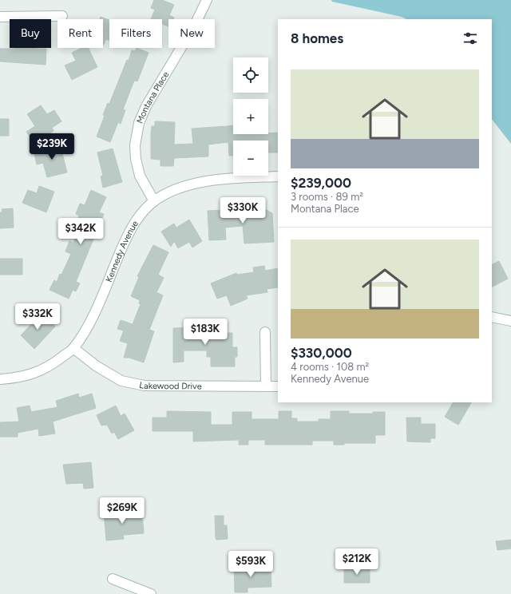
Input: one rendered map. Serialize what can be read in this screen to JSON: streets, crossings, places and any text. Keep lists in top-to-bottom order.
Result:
{
  "streets": {
    "street": ["Montana Place", "Kennedy Avenue", "Lakewood Drive"]
  },
  "crossings": [
    ["Montana Place", "Kennedy Avenue"],
    ["Kennedy Avenue", "Lakewood Drive"]
  ],
  "page": {
    "chip": [
      "Buy",
      "Rent",
      "Filters",
      "New"
    ],
    "heading": "8 homes",
    "map_buttons": ["+", "−"],
    "list": [
      {
        "name": "$239,000",
        "note": "3 rooms · 89 m² · Montana Place"
      },
      {
        "name": "$330,000",
        "note": "4 rooms · 108 m² · Kennedy Avenue"
      }
    ],
    "price": [
      "$239K",
      "$330K",
      "$342K",
      "$332K",
      "$183K",
      "$269K",
      "$212K",
      "$593K"
    ]
  }
}
